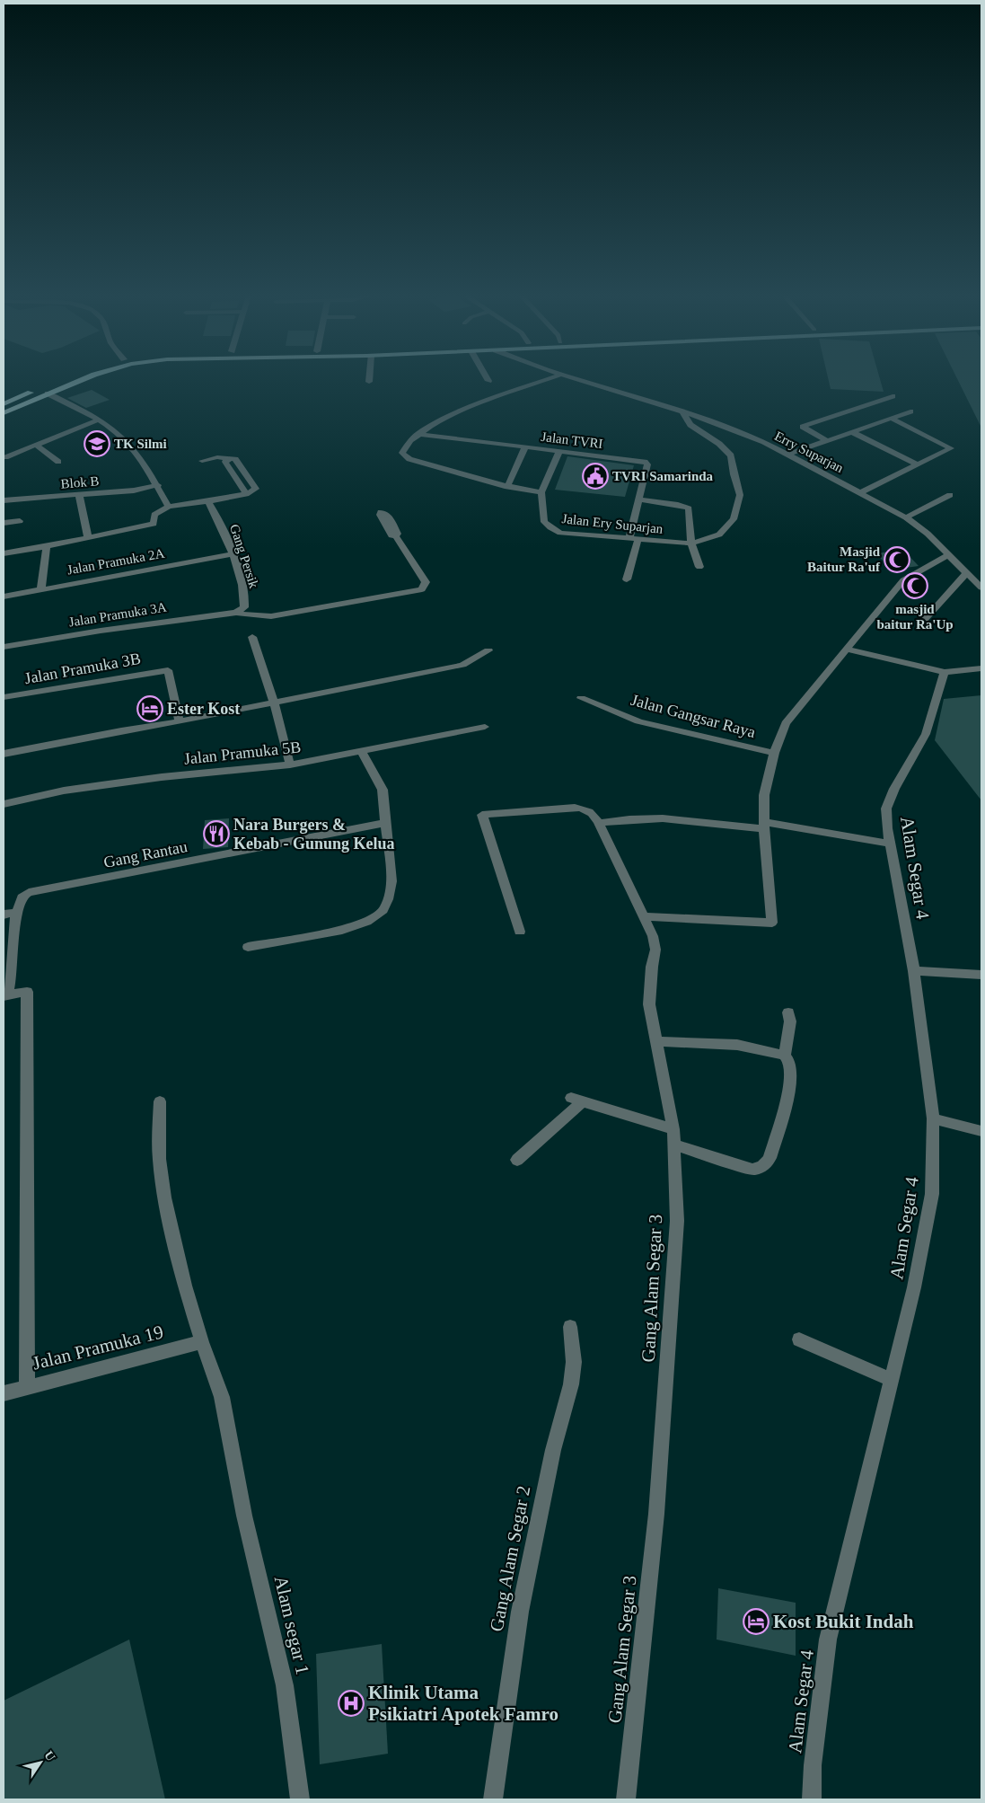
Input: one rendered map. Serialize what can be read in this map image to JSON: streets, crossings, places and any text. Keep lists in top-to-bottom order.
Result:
{
  "streets": {
    "street": [
      "Jalan TVRI",
      "Erry Suparjan",
      "Blok B",
      "Jalan Ery Suparjan",
      "Gang Persik",
      "Jalan Pramuka 2A",
      "Jalan Pramuka 3A",
      "Jalan Pramuka 3B",
      "Jalan Gangsar Raya",
      "Jalan Pramuka 5B",
      "Gang Rantau",
      "Alam Segar 4",
      "Gang Alam Segar 3",
      "Jalan Pramuka 19",
      "Gang Alam Segar 2",
      "Alam segar 1"
    ]
  },
  "crossings": [
    ["Jalan TVRI", "Jalan Ery Suparjan"],
    ["Erry Suparjan", "Jalan Ery Suparjan"],
    ["Gang Persik", "Jalan Pramuka 2A"],
    ["Gang Persik", "Jalan Pramuka 3A"],
    ["Jalan Pramuka 19", "Alam segar 1"]
  ],
  "places": {
    "school or university": ["TK Silmi"],
    "public building": ["TVRI Samarinda"],
    "mosque": ["Masjid Baitur Ra'uf", "masjid baitur Ra'Up"],
    "hotel": ["Ester Kost", "Kost Bukit Indah"],
    "restaurant": ["Nara Burgers & Kebab - Gunung Kelua"],
    "hospital": ["Klinik Utama Psikiatri Apotek Famro"]
  },
  "north": "top right"
}
